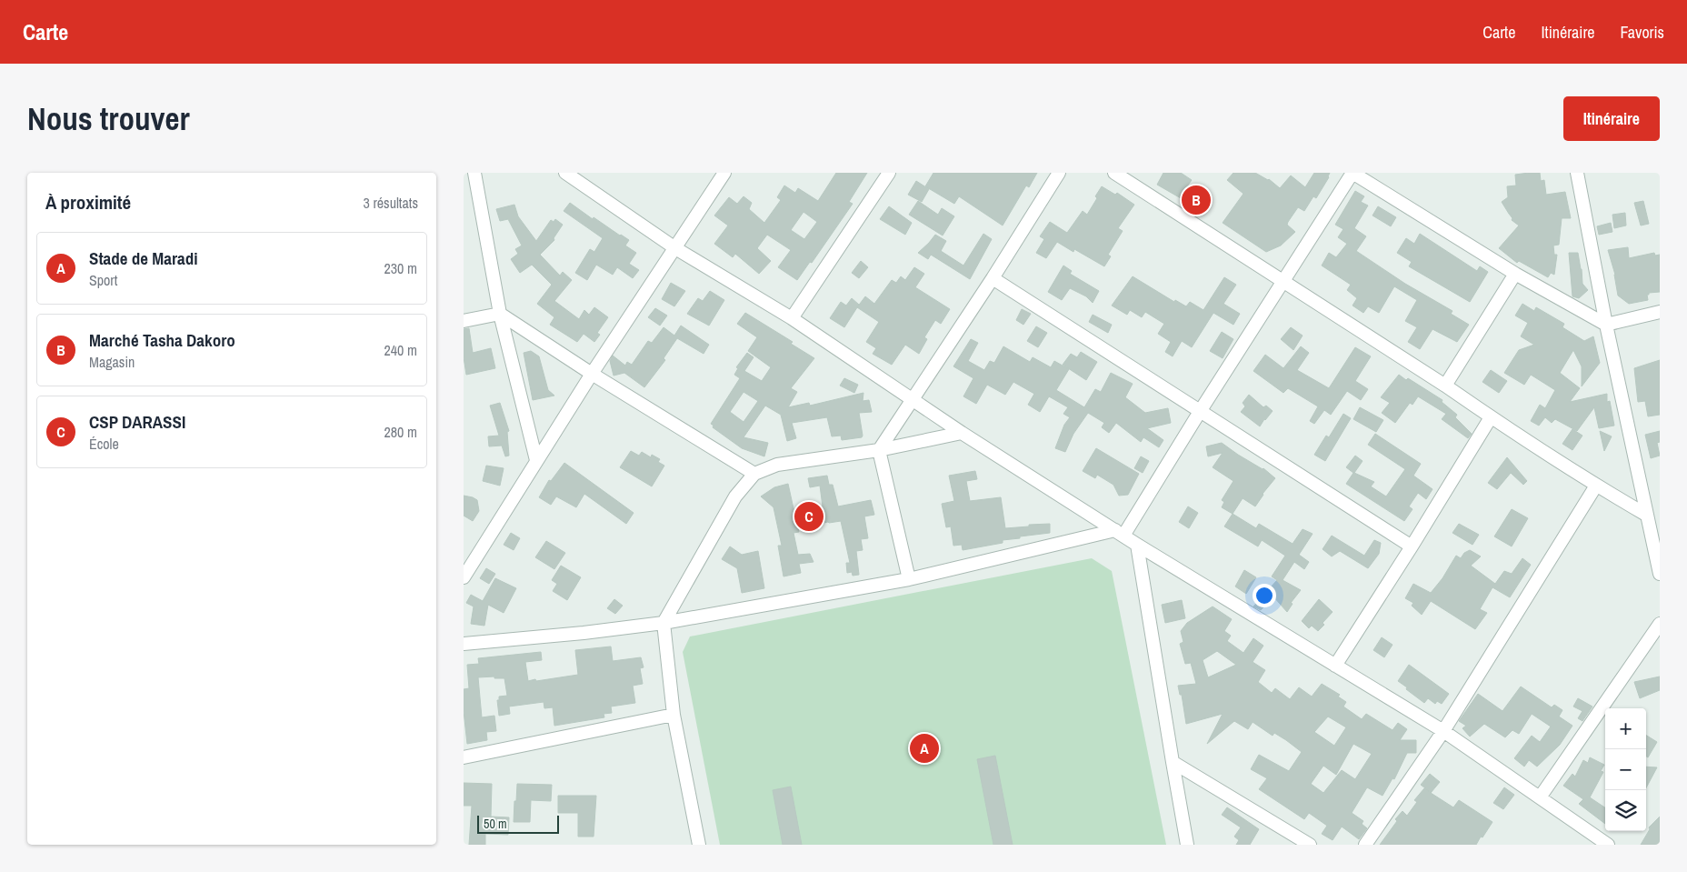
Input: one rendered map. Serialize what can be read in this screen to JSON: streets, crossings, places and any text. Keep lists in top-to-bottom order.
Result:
{
  "scale_bar": "50 m",
  "page": {
    "header": "Carte",
    "nav": ["Carte", "Itinéraire", "Favoris"],
    "buttons": "Itinéraire",
    "title": "Nous trouver",
    "heading": ["À proximité", "3 résultats"],
    "pins": ["B", "C", "A"],
    "list": [
      {
        "mark": "A",
        "name": "Stade de Maradi",
        "note": "Sport",
        "value": "230 m"
      },
      {
        "mark": "B",
        "name": "Marché Tasha Dakoro",
        "note": "Magasin",
        "value": "240 m"
      },
      {
        "mark": "C",
        "name": "CSP DARASSI",
        "note": "École",
        "value": "280 m"
      }
    ],
    "map_buttons": ["+", "−"],
    "scale": "50 m"
  }
}
